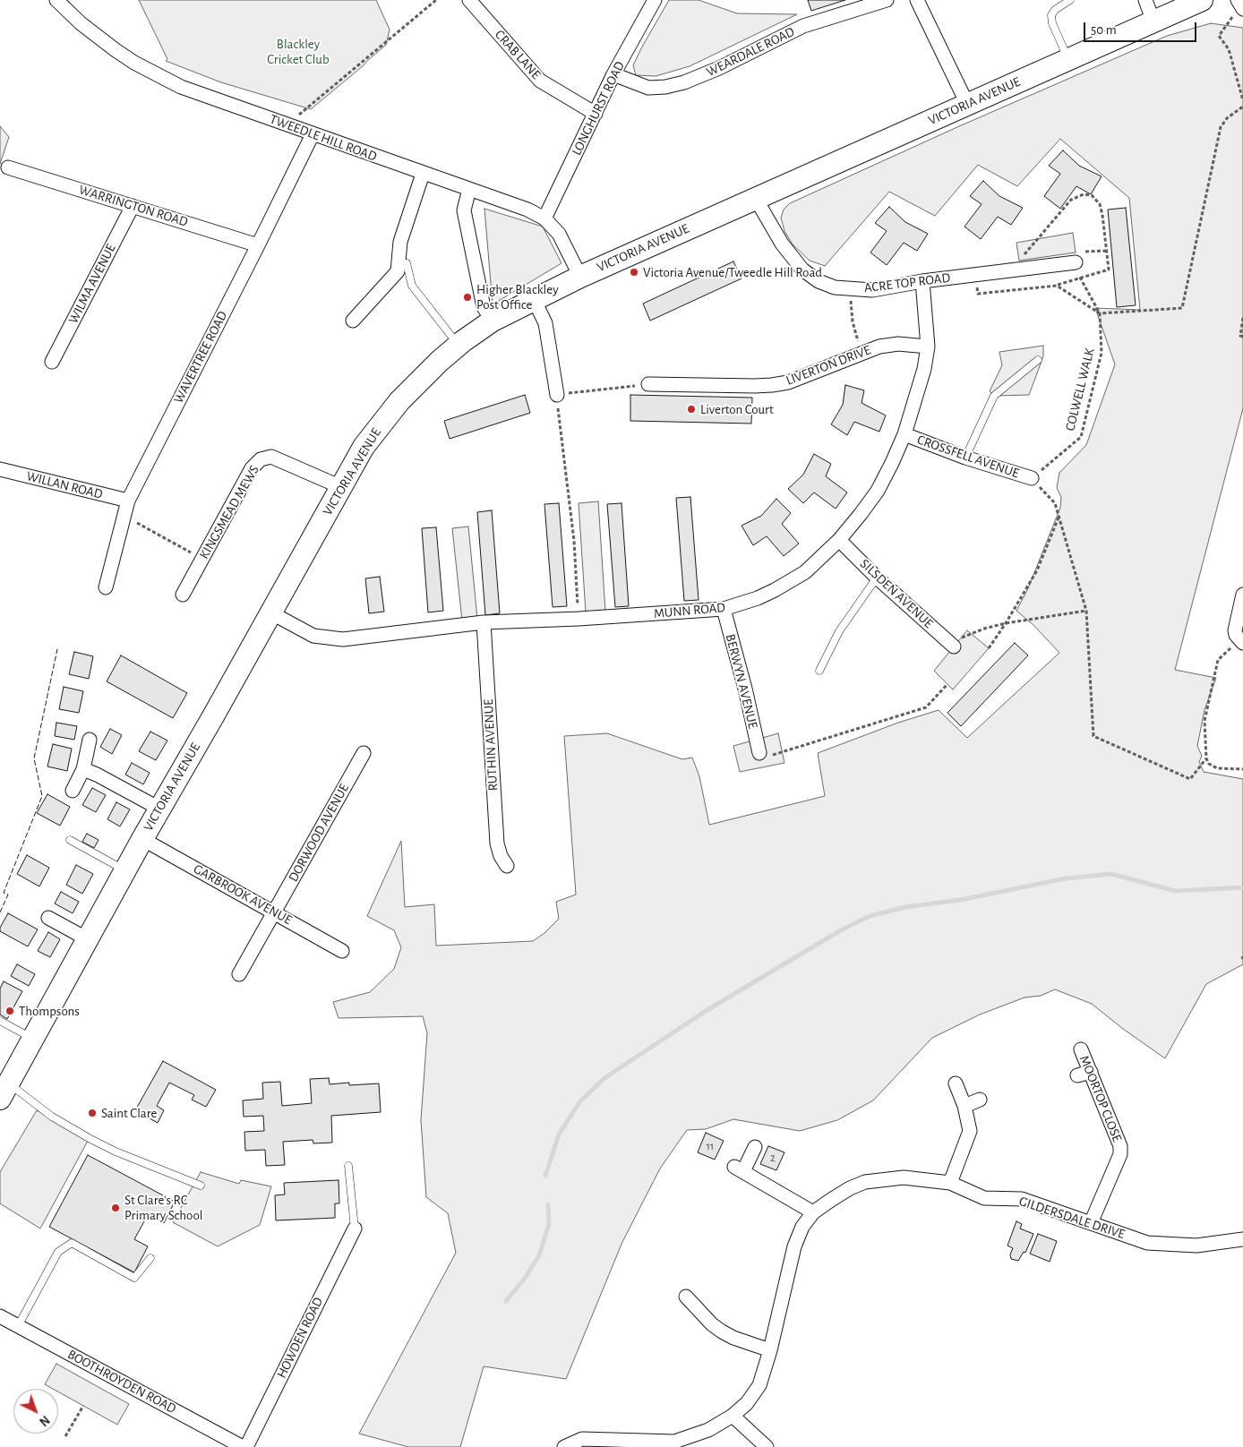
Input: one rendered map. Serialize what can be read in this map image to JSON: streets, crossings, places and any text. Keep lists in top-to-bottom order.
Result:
{
  "streets": {
    "main road": ["VICTORIA AVENUE"],
    "street": [
      "WEARDALE ROAD",
      "CRAB LANE",
      "LONGHURST ROAD",
      "TWEEDLE HILL ROAD",
      "WARRINGTON ROAD",
      "ACRE TOP ROAD",
      "WILMA AVENUE",
      "WAVERTREE ROAD",
      "LIVERTON DRIVE",
      "CROSSFELL AVENUE",
      "WILLAN ROAD",
      "KINGSMEAD MEWS",
      "SILSDEN AVENUE",
      "MUNN ROAD",
      "BERWYN AVENUE",
      "RUTHIN AVENUE",
      "DORWOOD AVENUE",
      "GARBROOK AVENUE",
      "MOORTOP CLOSE",
      "GILDERSDALE DRIVE",
      "HOWDEN ROAD",
      "BOOTHROYDEN ROAD"
    ],
    "path": ["COLWELL WALK"]
  },
  "crossings": [
    ["WEARDALE ROAD", "LONGHURST ROAD"],
    ["CRAB LANE", "LONGHURST ROAD"],
    ["VICTORIA AVENUE", "TWEEDLE HILL ROAD"],
    ["VICTORIA AVENUE", "ACRE TOP ROAD"],
    ["VICTORIA AVENUE", "KINGSMEAD MEWS"],
    ["VICTORIA AVENUE", "MUNN ROAD"],
    ["VICTORIA AVENUE", "GARBROOK AVENUE"],
    ["LONGHURST ROAD", "TWEEDLE HILL ROAD"],
    ["TWEEDLE HILL ROAD", "WAVERTREE ROAD"],
    ["WARRINGTON ROAD", "WILMA AVENUE"],
    ["WARRINGTON ROAD", "WAVERTREE ROAD"],
    ["ACRE TOP ROAD", "COLWELL WALK"],
    ["ACRE TOP ROAD", "MUNN ROAD"],
    ["WAVERTREE ROAD", "WILLAN ROAD"],
    ["LIVERTON DRIVE", "MUNN ROAD"],
    ["COLWELL WALK", "CROSSFELL AVENUE"],
    ["CROSSFELL AVENUE", "MUNN ROAD"],
    ["SILSDEN AVENUE", "MUNN ROAD"],
    ["MUNN ROAD", "BERWYN AVENUE"],
    ["MUNN ROAD", "RUTHIN AVENUE"],
    ["DORWOOD AVENUE", "GARBROOK AVENUE"],
    ["MOORTOP CLOSE", "GILDERSDALE DRIVE"],
    ["HOWDEN ROAD", "BOOTHROYDEN ROAD"]
  ],
  "parks": ["Blackley Cricket Club"],
  "places": [
    "Victoria Avenue/Tweedle Hill Road",
    "Higher Blackley Post Office",
    "Liverton Court",
    "Thompsons",
    "Saint Clare",
    "St Clare's RC Primary School"
  ],
  "house_numbers": ["11", "2"],
  "scale_bar": "50 m",
  "north": "bottom right"
}
